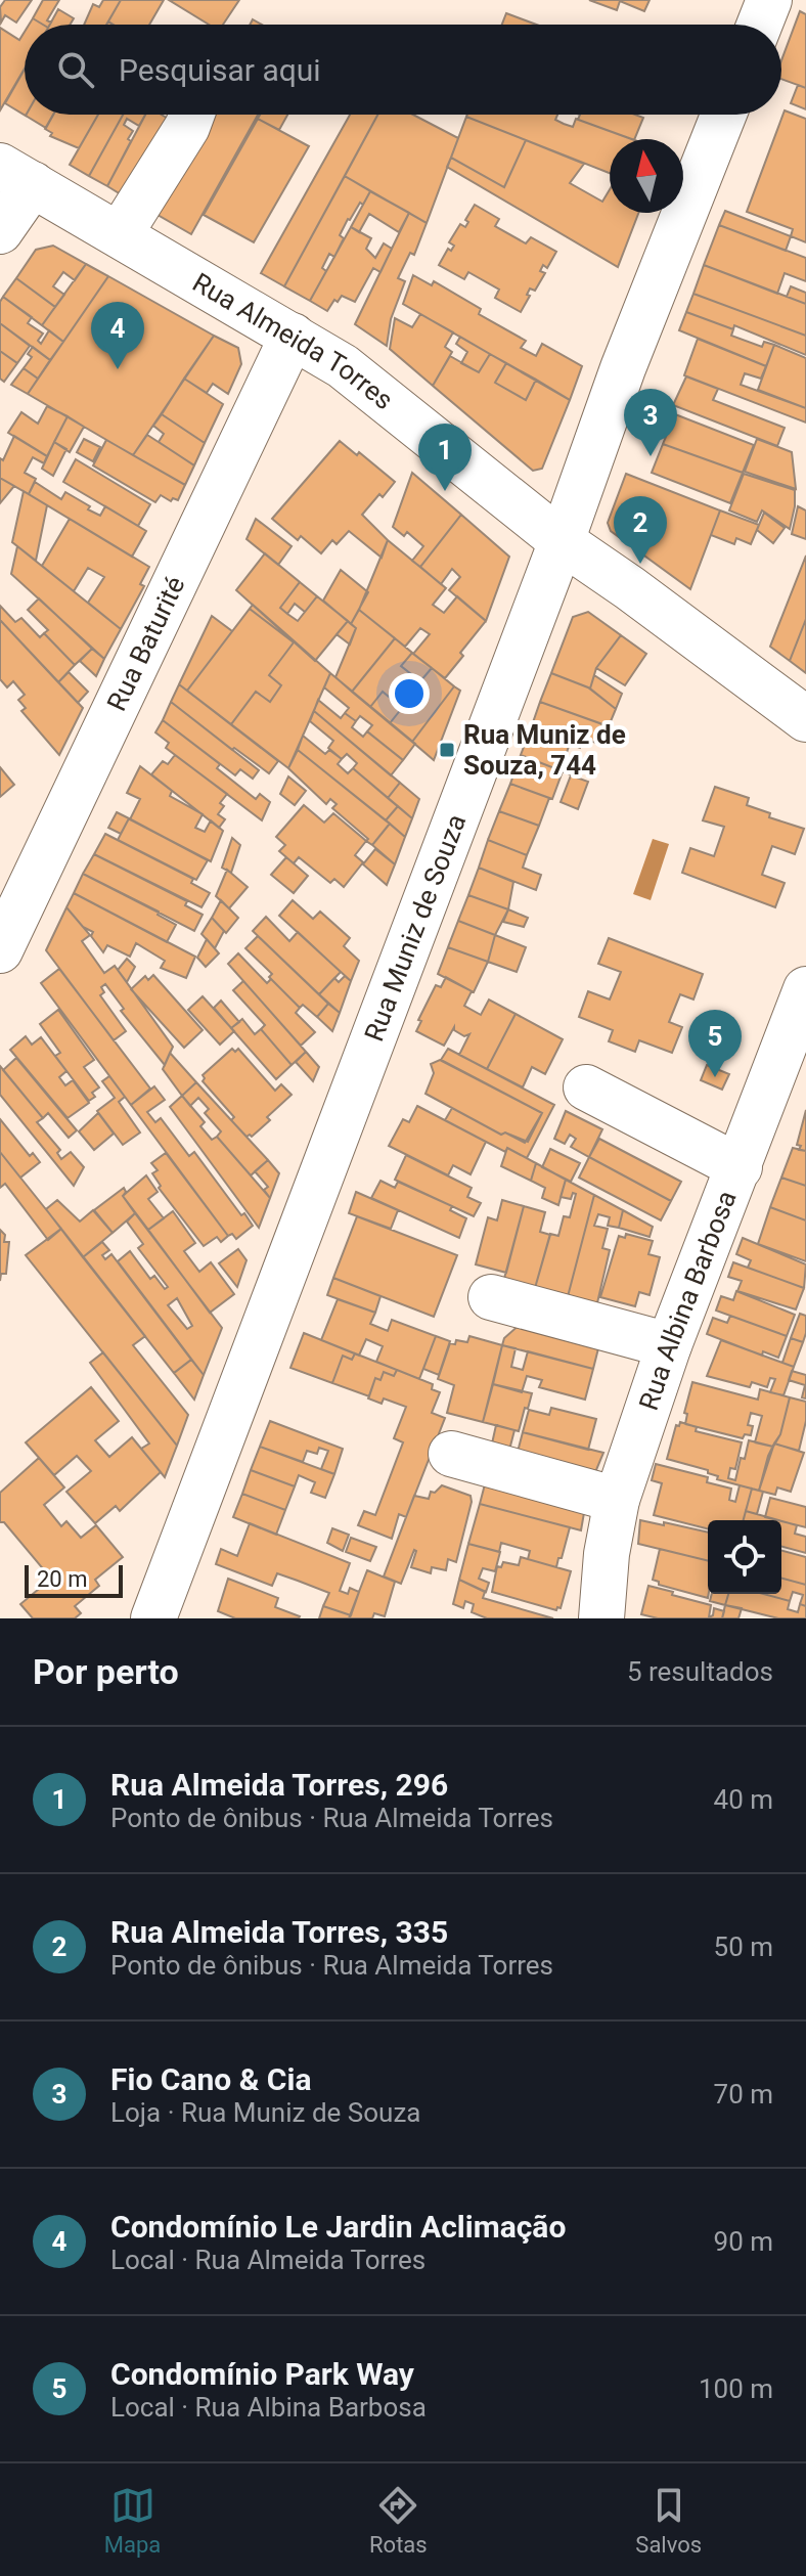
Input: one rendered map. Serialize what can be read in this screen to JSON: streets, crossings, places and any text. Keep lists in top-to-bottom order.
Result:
{
  "streets": {
    "street": [
      "Rua Almeida Torres",
      "Rua Baturité",
      "Rua Muniz de Souza",
      "Rua Albina Barbosa"
    ]
  },
  "crossings": [
    ["Rua Almeida Torres", "Rua Baturité"],
    ["Rua Almeida Torres", "Rua Muniz de Souza"]
  ],
  "places": {
    "transit": ["Rua Muniz de Souza, 744"]
  },
  "scale_bar": "20 m",
  "north": "top",
  "page": {
    "search": "Pesquisar aqui",
    "pins": [
      "4",
      "3",
      "1",
      "2",
      "5"
    ],
    "scale": "20 m",
    "heading": ["Por perto", "5 resultados"],
    "list": [
      {
        "mark": "1",
        "name": "Rua Almeida Torres, 296",
        "note": "Ponto de ônibus · Rua Almeida Torres",
        "value": "40 m"
      },
      {
        "mark": "2",
        "name": "Rua Almeida Torres, 335",
        "note": "Ponto de ônibus · Rua Almeida Torres",
        "value": "50 m"
      },
      {
        "mark": "3",
        "name": "Fio Cano & Cia",
        "note": "Loja · Rua Muniz de Souza",
        "value": "70 m"
      },
      {
        "mark": "4",
        "name": "Condomínio Le Jardin Aclimação",
        "note": "Local · Rua Almeida Torres",
        "value": "90 m"
      },
      {
        "mark": "5",
        "name": "Condomínio Park Way",
        "note": "Local · Rua Albina Barbosa",
        "value": "100 m"
      }
    ],
    "nav": ["Mapa", "Rotas", "Salvos"]
  }
}
